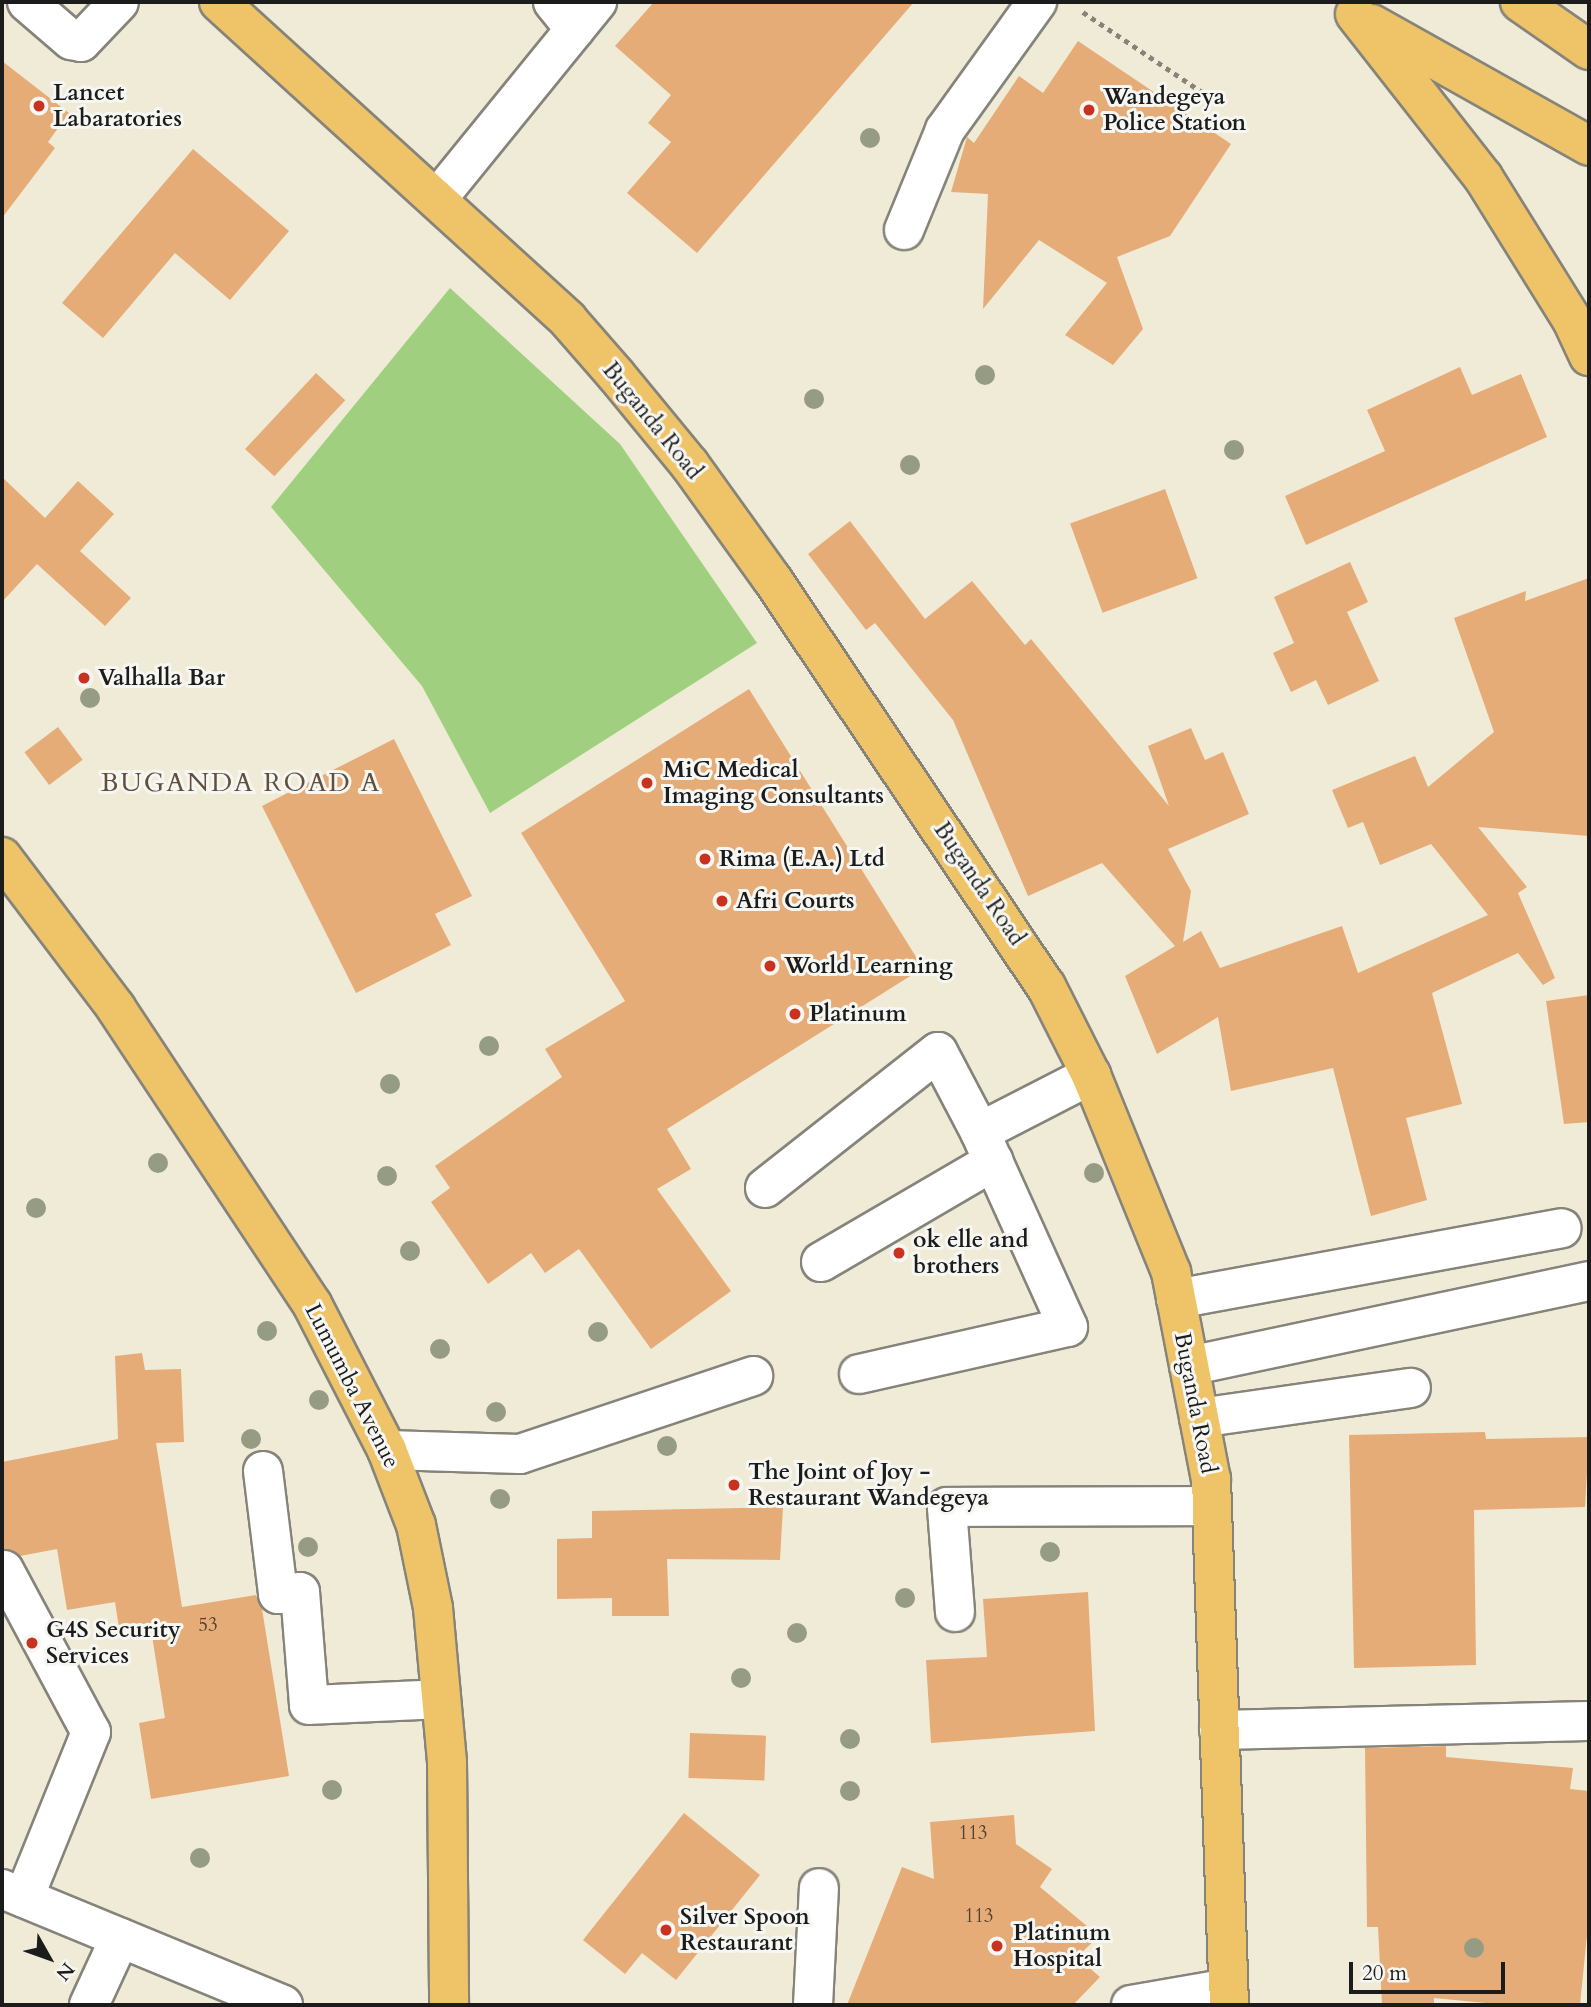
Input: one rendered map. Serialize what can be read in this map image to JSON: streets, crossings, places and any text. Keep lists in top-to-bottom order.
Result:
{
  "streets": {
    "main road": ["Buganda Road", "Lumumba Avenue"]
  },
  "districts": ["BUGANDA ROAD A"],
  "places": [
    "Lancet Labaratories",
    "Wandegeya Police Station",
    "Valhalla Bar",
    "MiC Medical Imaging Consultants",
    "Rima (E.A.) Ltd",
    "Afri Courts",
    "World Learning",
    "Platinum",
    "ok elle and brothers",
    "The Joint of Joy - Restaurant Wandegeya",
    "G4S Security Services",
    "Silver Spoon Restaurant",
    "Platinum Hospital"
  ],
  "house_numbers": ["53", "113", "113"],
  "scale_bar": "20 m",
  "north": "bottom right"
}
